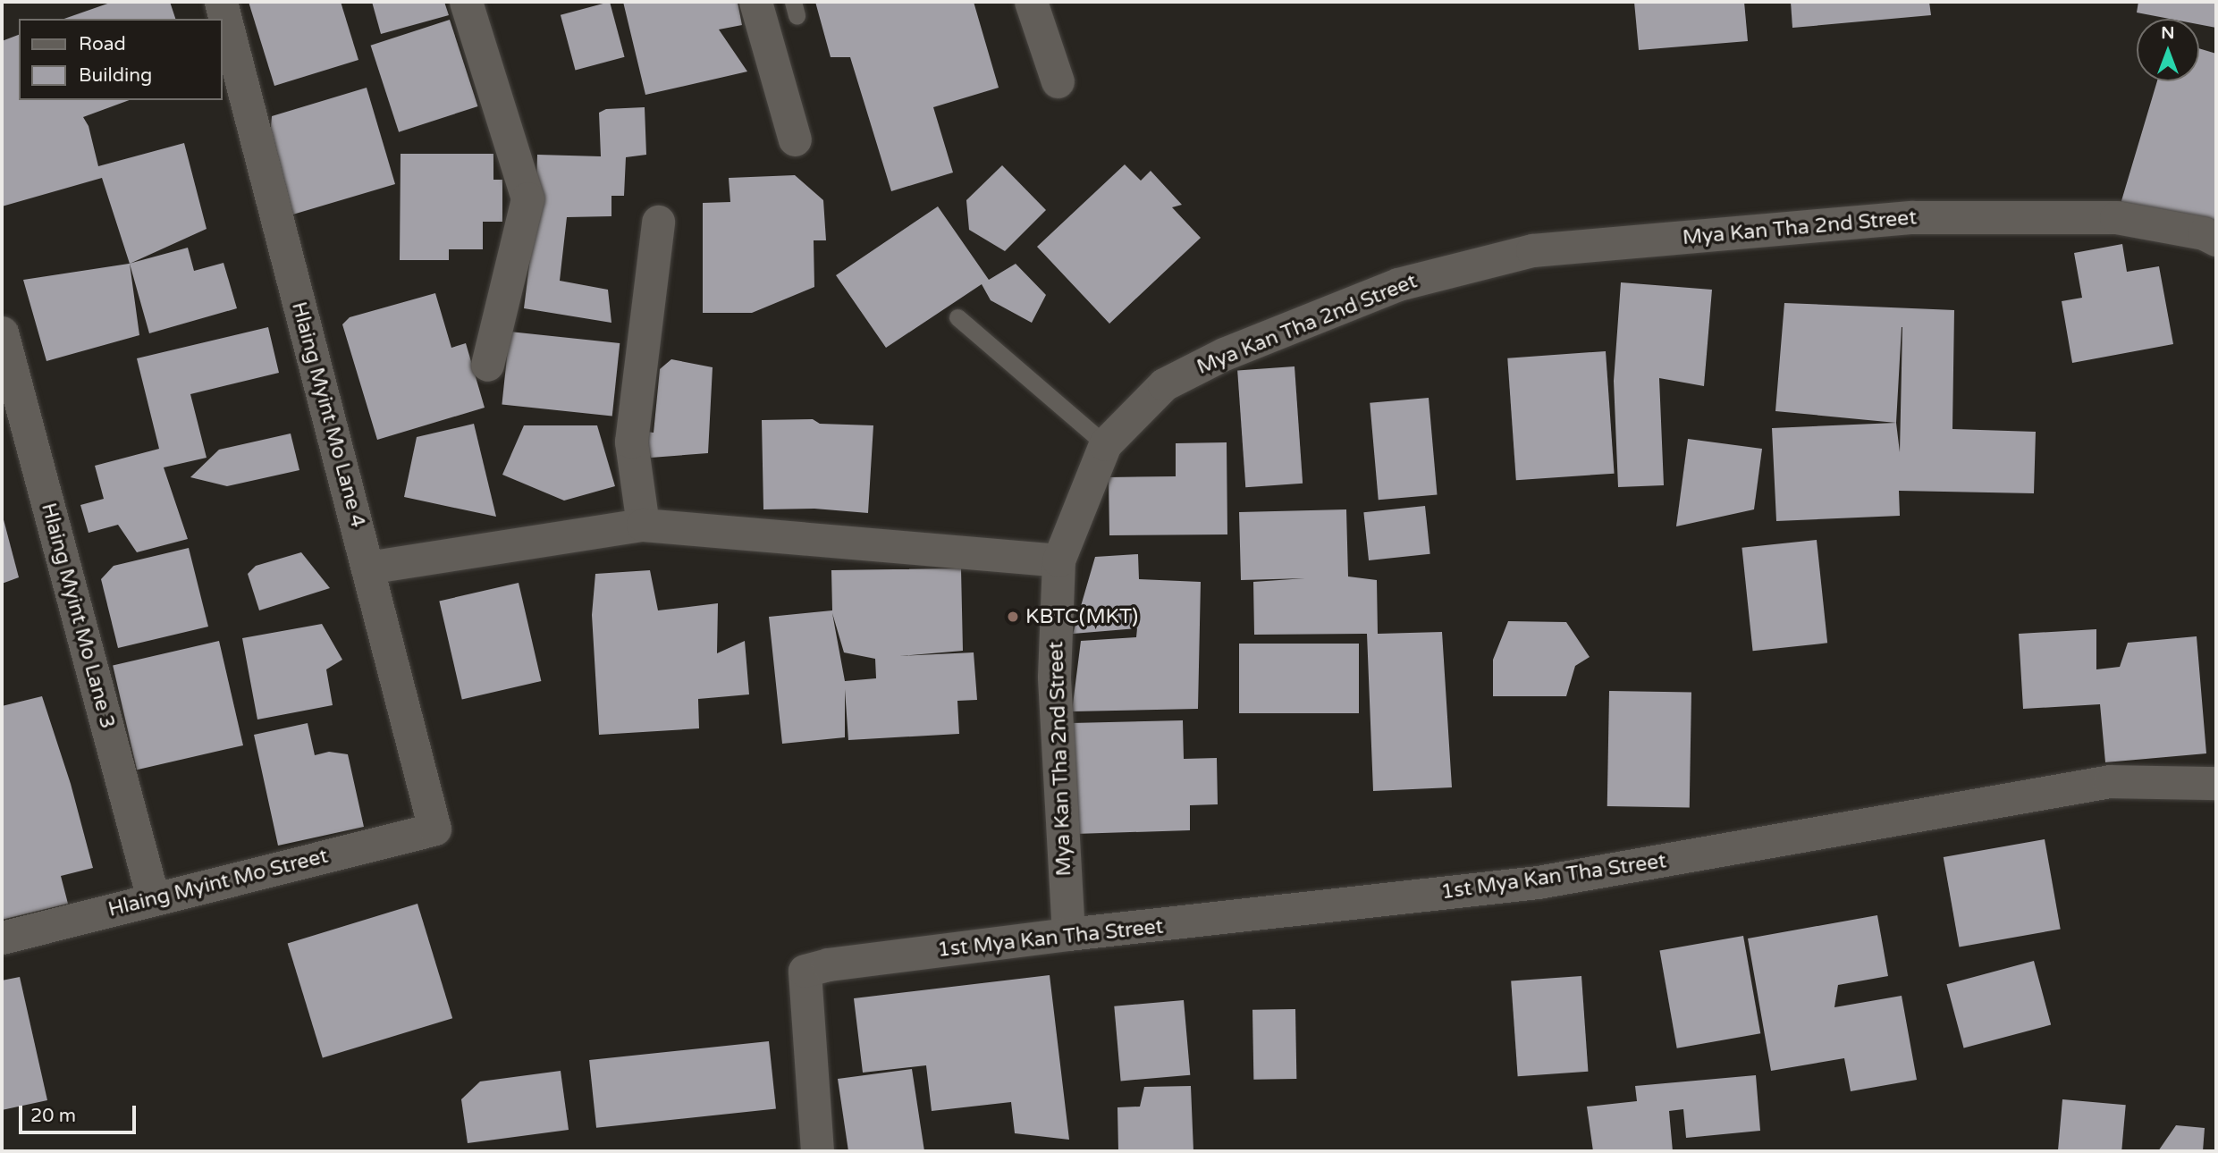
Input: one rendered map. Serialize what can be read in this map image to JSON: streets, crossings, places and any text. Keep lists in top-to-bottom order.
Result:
{
  "streets": {
    "street": [
      "Mya Kan Tha 2nd Street",
      "Hlaing Myint Mo Lane 4",
      "Hlaing Myint Mo Lane 3",
      "1st Mya Kan Tha Street",
      "Hlaing Myint Mo Street"
    ]
  },
  "crossings": [
    ["Mya Kan Tha 2nd Street", "1st Mya Kan Tha Street"],
    ["Hlaing Myint Mo Lane 4", "Hlaing Myint Mo Street"],
    ["Hlaing Myint Mo Lane 3", "Hlaing Myint Mo Street"]
  ],
  "places": ["KBTC(MKT)"],
  "legend": ["Road", "Building"],
  "scale_bar": "20 m",
  "north": "top"
}
